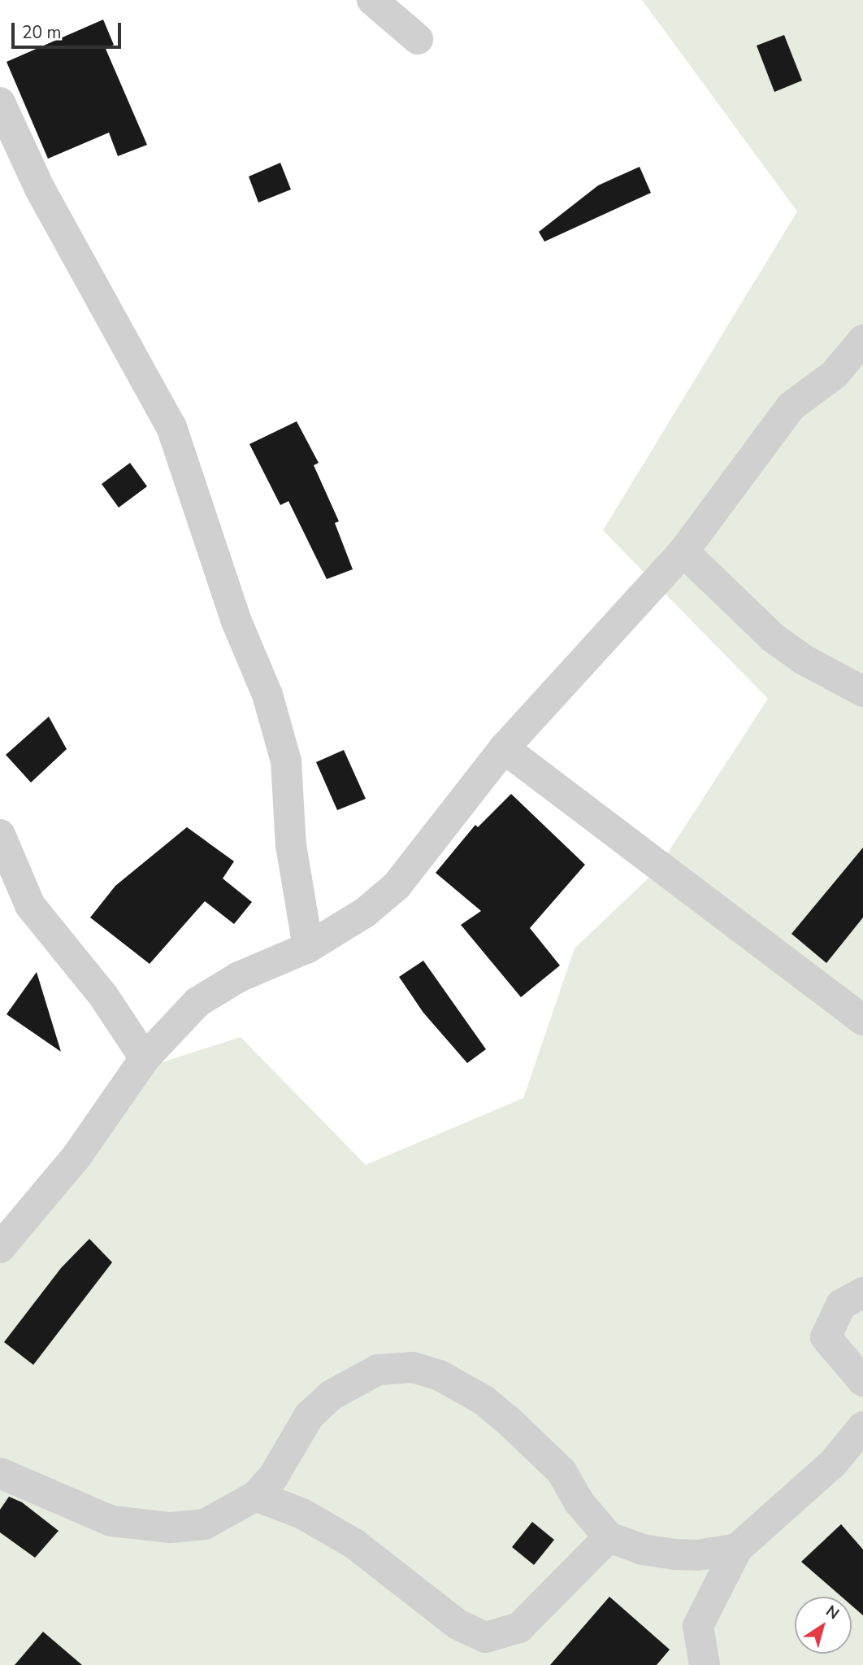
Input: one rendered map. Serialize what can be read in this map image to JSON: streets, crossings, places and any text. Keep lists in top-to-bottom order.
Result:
{
  "scale_bar": "20 m",
  "north": "top right"
}
